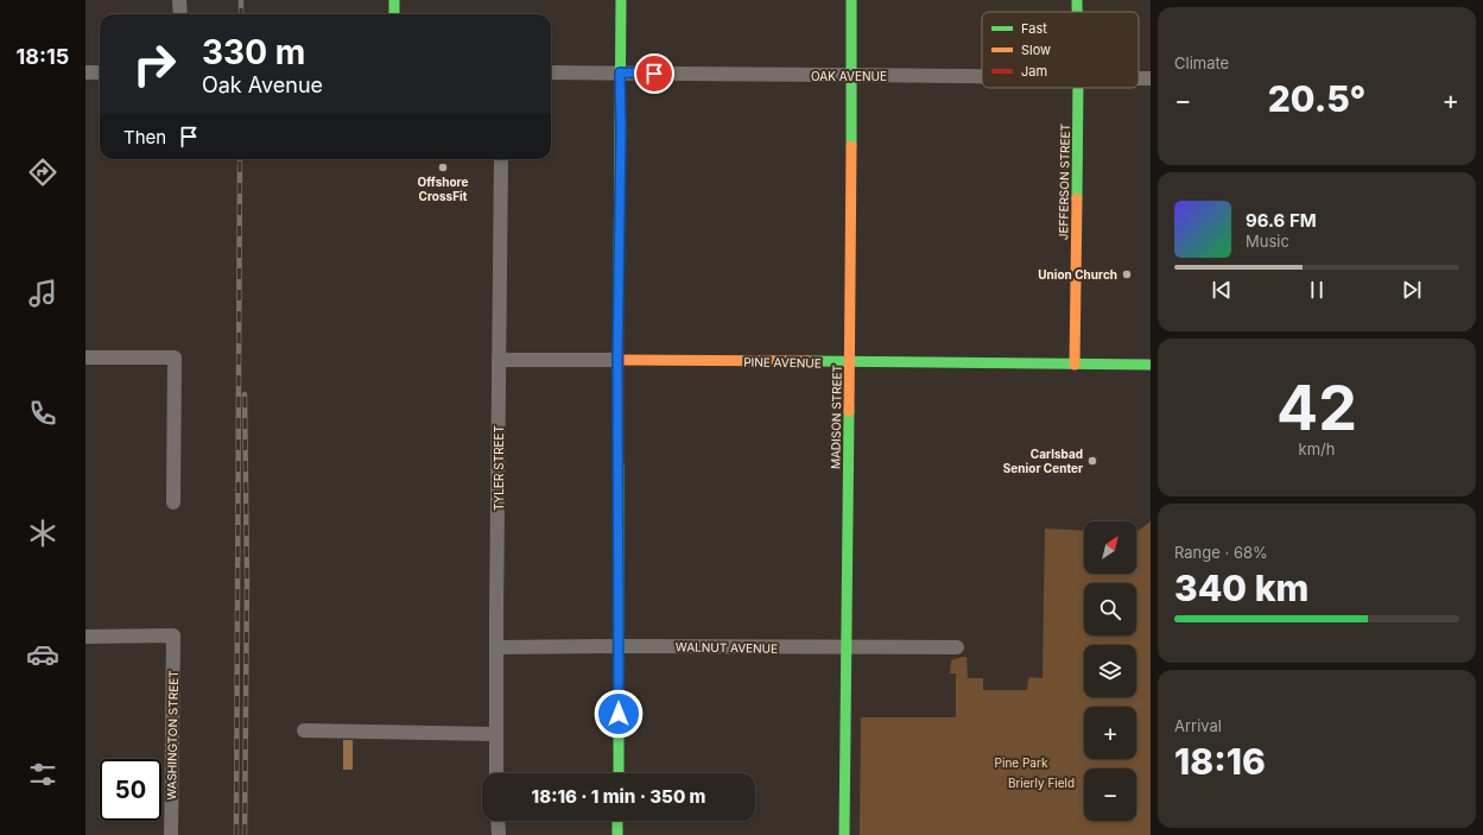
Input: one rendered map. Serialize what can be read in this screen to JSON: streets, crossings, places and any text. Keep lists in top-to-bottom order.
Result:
{
  "streets": {
    "street": [
      "OAK AVENUE",
      "JEFFERSON STREET",
      "PINE AVENUE",
      "MADISON STREET",
      "TYLER STREET",
      "WALNUT AVENUE",
      "WASHINGTON STREET"
    ]
  },
  "crossings": [
    ["OAK AVENUE", "MADISON STREET"],
    ["JEFFERSON STREET", "PINE AVENUE"],
    ["PINE AVENUE", "MADISON STREET"],
    ["PINE AVENUE", "TYLER STREET"],
    ["MADISON STREET", "WALNUT AVENUE"],
    ["TYLER STREET", "WALNUT AVENUE"]
  ],
  "parks": ["Pine Park", "Brierly Field"],
  "places": ["Offshore CrossFit", "Union Church", "Carlsbad Senior Center"],
  "legend": ["Fast", "Slow", "Jam"],
  "north": "top right",
  "page": {
    "tabs": "18:15",
    "tile": [
      "Climate",
      ["42", "km/h"],
      ["Range · 68%", "340 km"],
      ["Arrival", "18:16"]
    ],
    "turn": ["330 m", "Oak Avenue"],
    "heat": ["−", "20.5°", "+"],
    "then": "Then",
    "song": ["96.6 FM", "Music"],
    "map_buttons": ["+", "−"],
    "limit": "50",
    "trip": "18:16 · 1 min · 350 m"
  }
}
